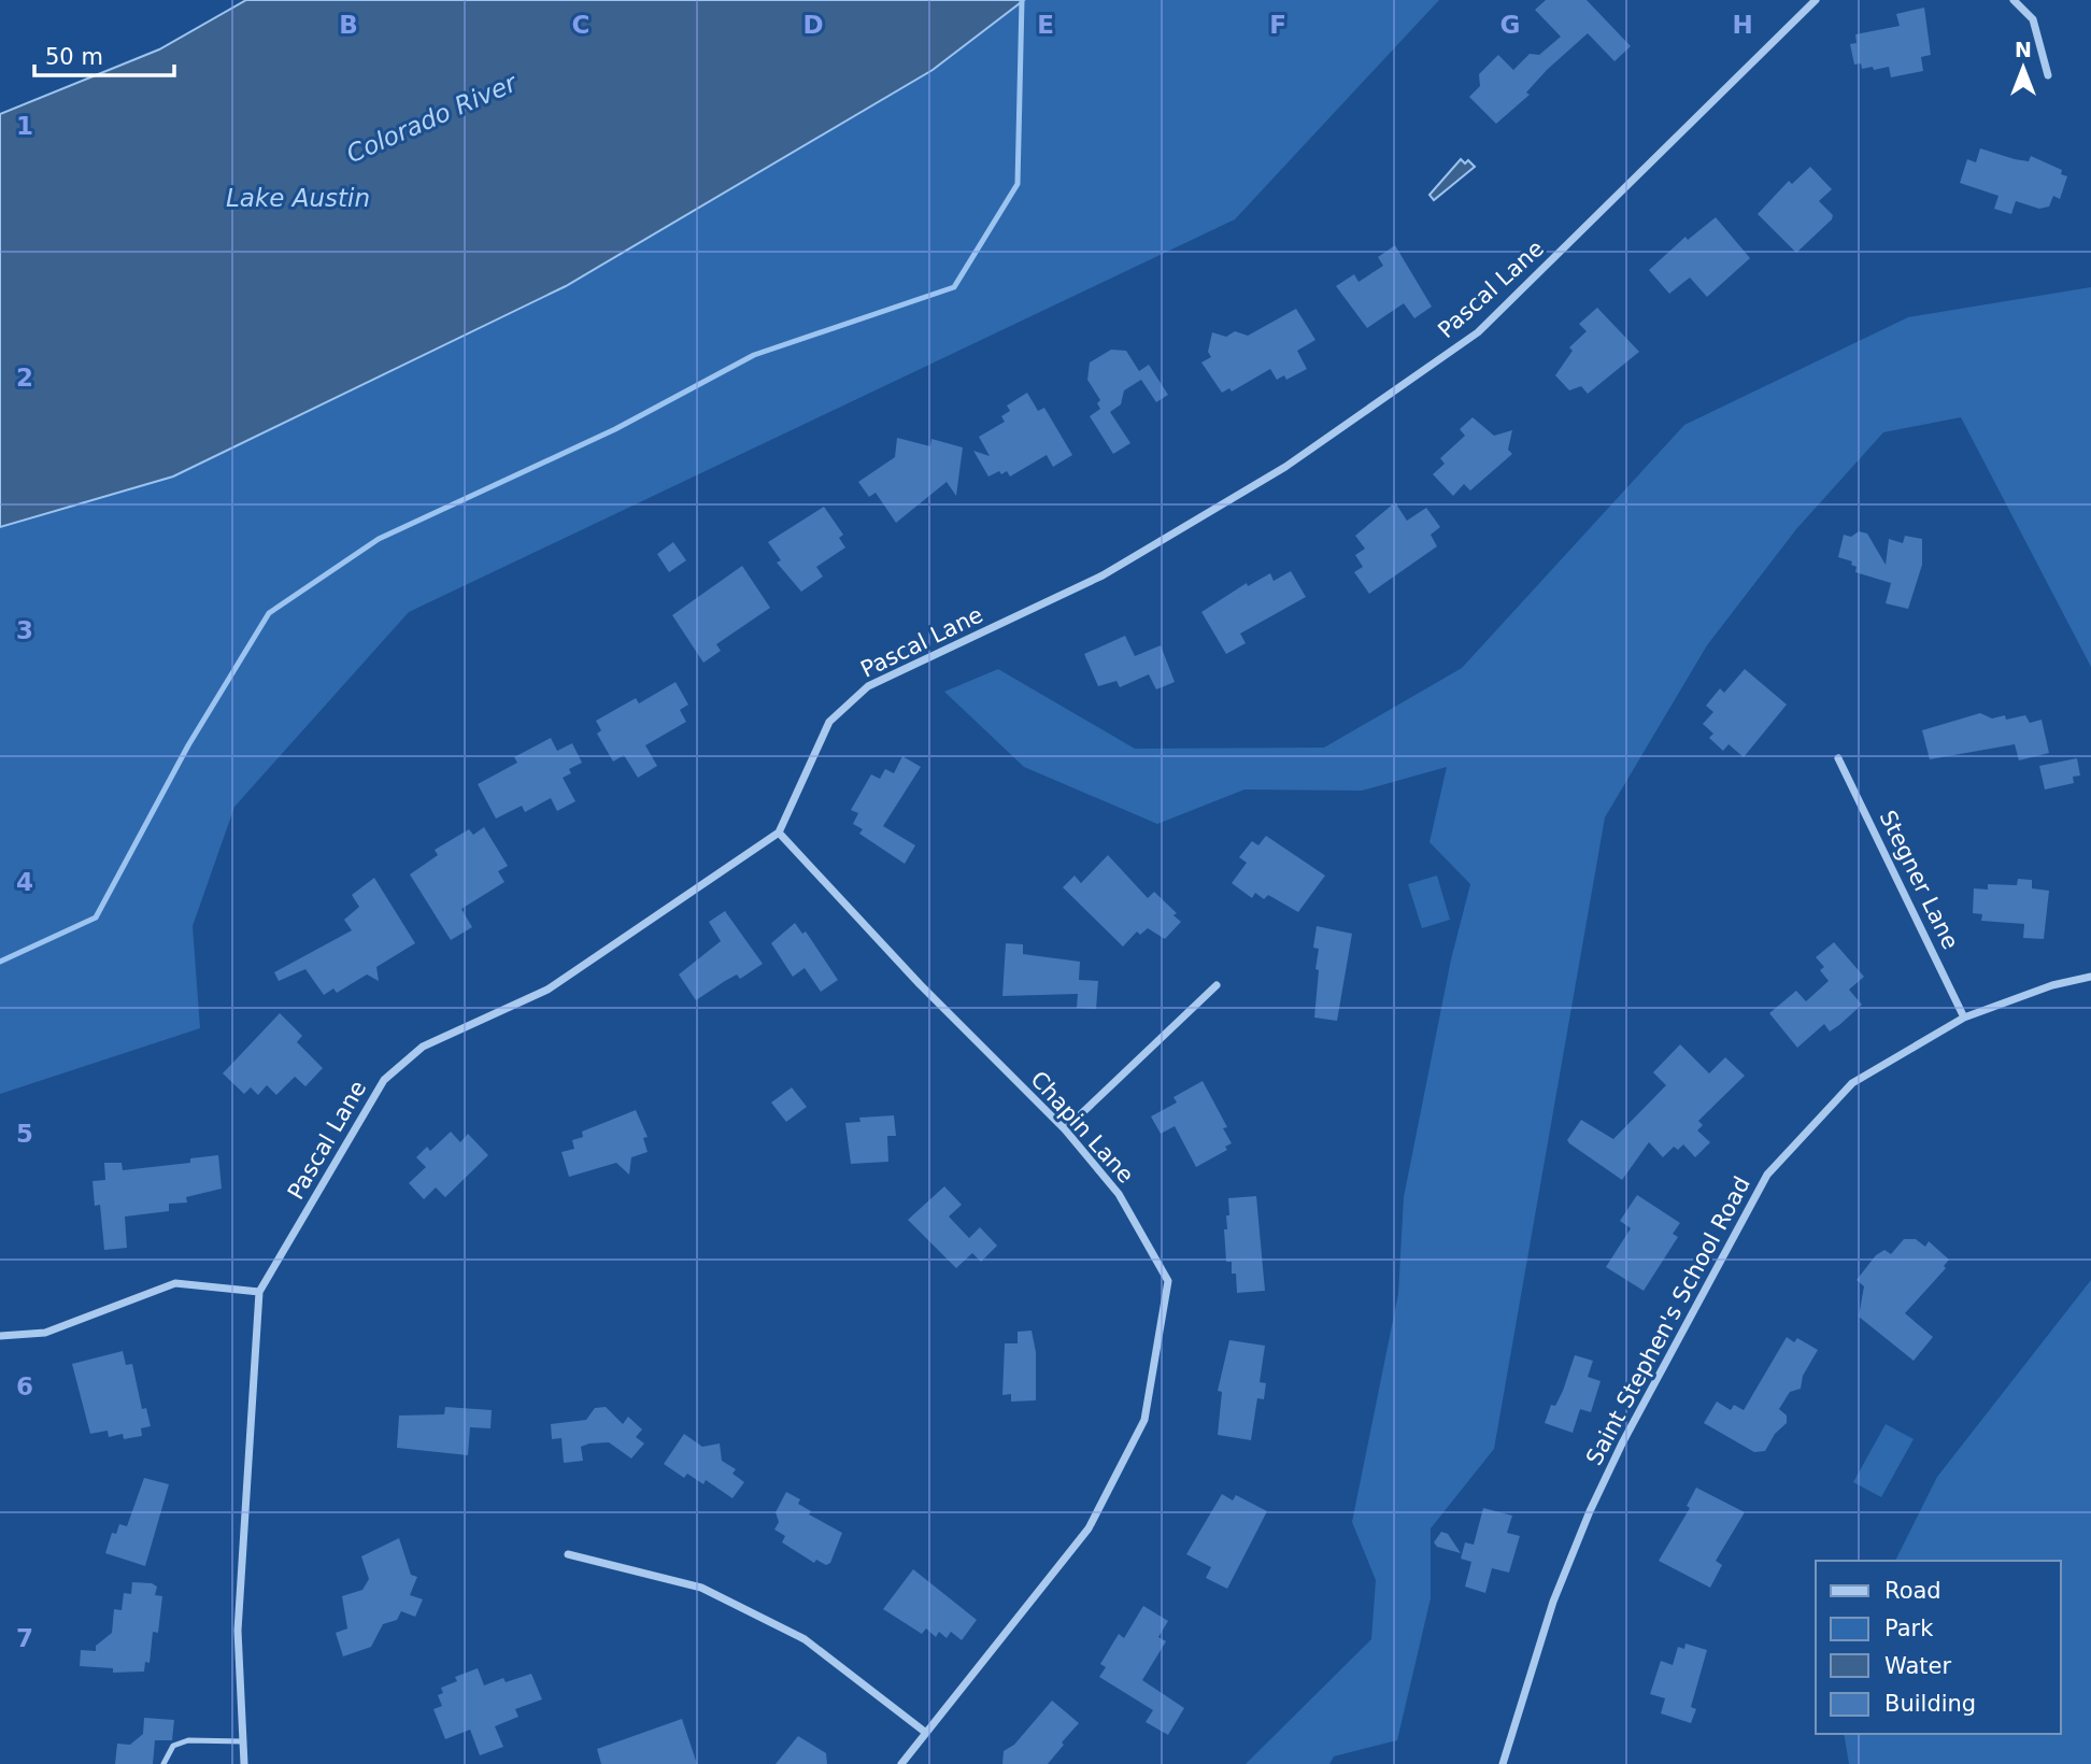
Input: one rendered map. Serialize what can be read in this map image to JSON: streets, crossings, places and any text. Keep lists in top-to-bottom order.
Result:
{
  "streets": {
    "street": [
      "Pascal Lane",
      "Stegner Lane",
      "Chapin Lane",
      "Saint Stephen's School Road"
    ]
  },
  "crossings": [
    ["Pascal Lane", "Chapin Lane"],
    ["Stegner Lane", "Saint Stephen's School Road"]
  ],
  "water": ["Colorado River", "Lake Austin"],
  "legend": [
    "Road",
    "Park",
    "Water",
    "Building"
  ],
  "scale_bar": "50 m",
  "north": "top",
  "grid": {
    "columns": [
      "B",
      "C",
      "D",
      "E",
      "F",
      "G",
      "H"
    ],
    "rows": [
      "1",
      "2",
      "3",
      "4",
      "5",
      "6",
      "7"
    ]
  }
}
